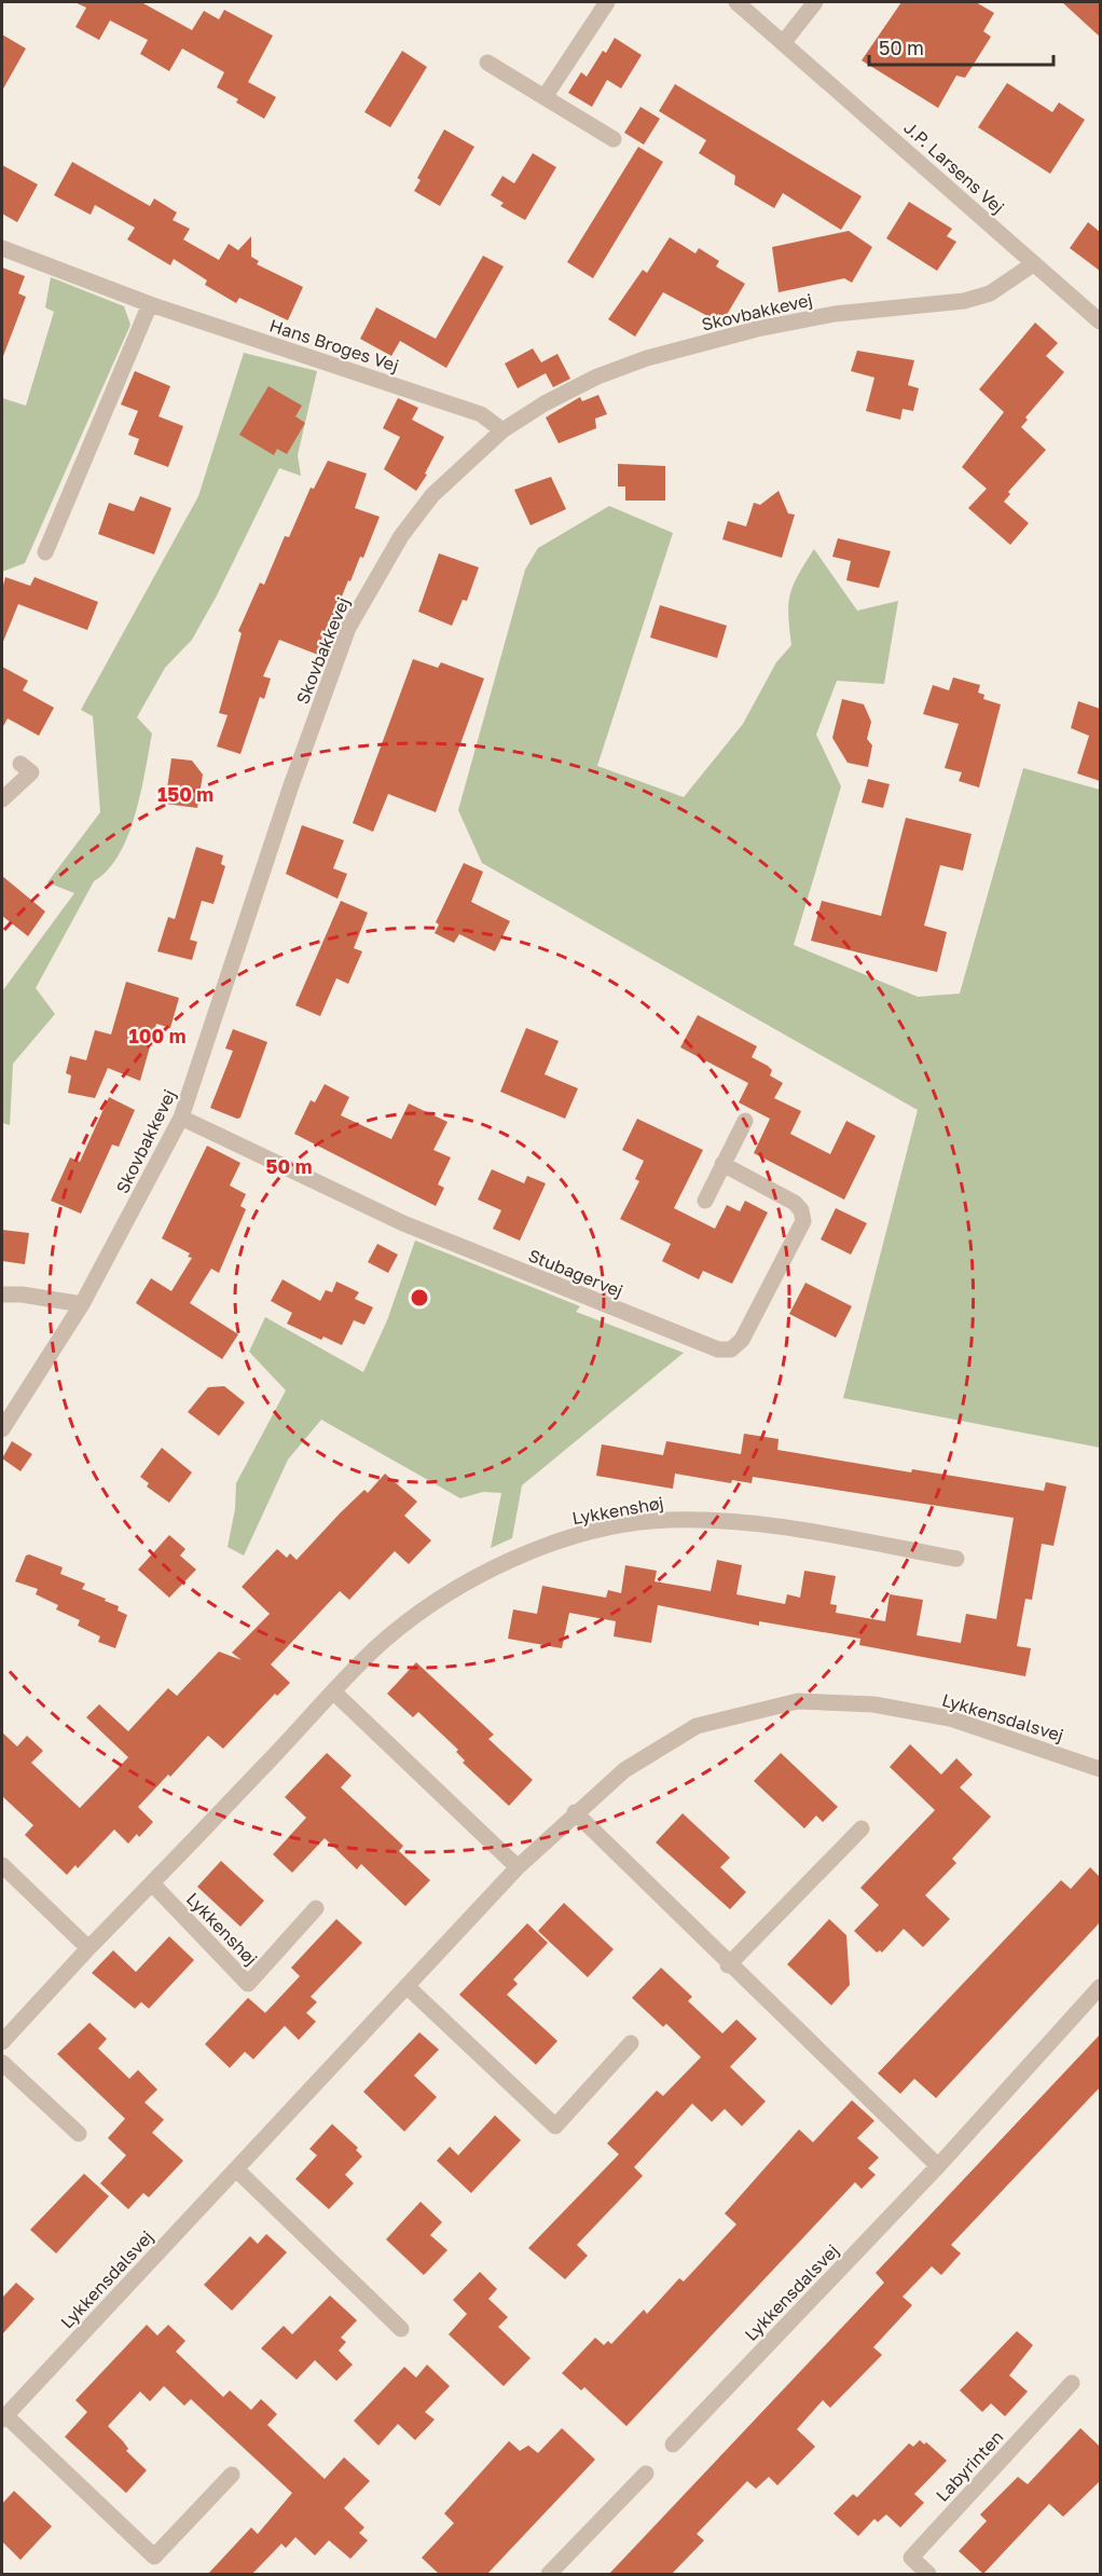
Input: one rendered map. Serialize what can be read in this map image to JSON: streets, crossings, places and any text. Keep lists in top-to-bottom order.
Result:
{
  "streets": {
    "street": [
      "J.P. Larsens Vej",
      "Skovbakkevej",
      "Hans Broges Vej",
      "Stubagervej",
      "Lykkenshøj",
      "Lykkensdalsvej",
      "Labyrinten"
    ]
  },
  "crossings": [
    ["J.P. Larsens Vej", "Skovbakkevej"],
    ["Skovbakkevej", "Hans Broges Vej"],
    ["Skovbakkevej", "Stubagervej"]
  ],
  "scale_bar": "50 m",
  "rings": ["150 m", "100 m", "50 m"]
}
